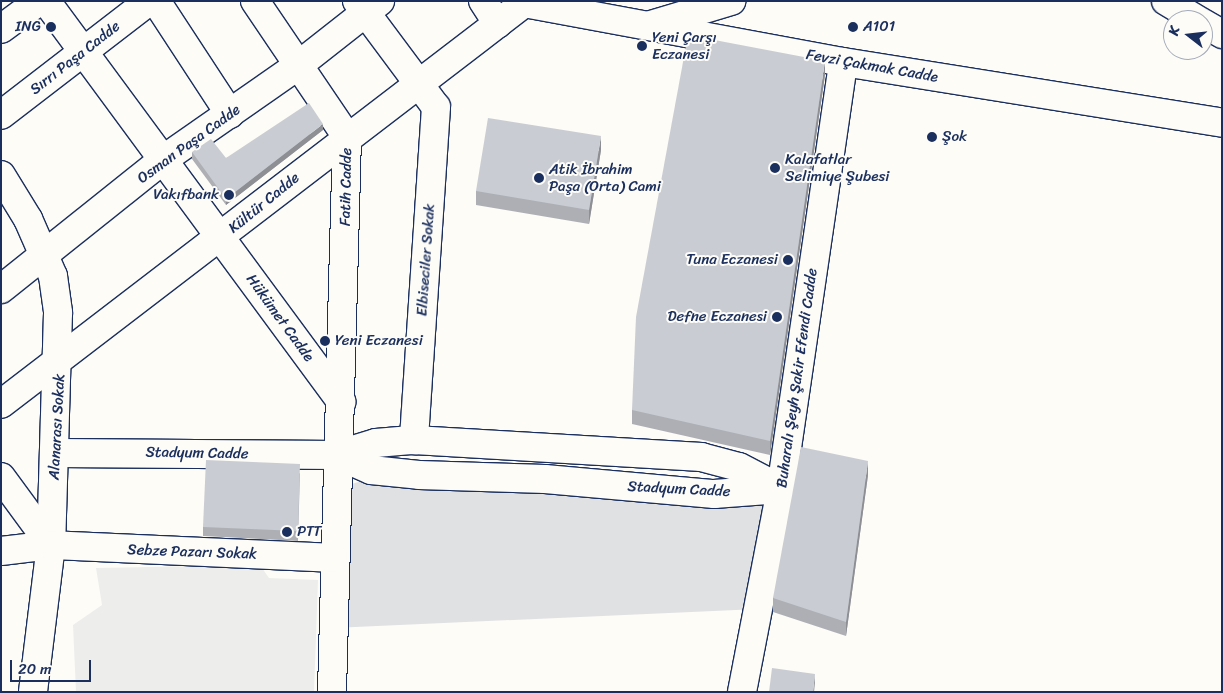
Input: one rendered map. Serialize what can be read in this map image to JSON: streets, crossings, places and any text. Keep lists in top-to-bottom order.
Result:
{
  "streets": {
    "street": [
      "Sırrı Paşa Cadde",
      "Fevzi Çakmak Cadde",
      "Osman Paşa Cadde",
      "Fatih Cadde",
      "Kültür Cadde",
      "Elbiseciler Sokak",
      "Hükümet Cadde",
      "Buharalı Şeyh Şakir Efendi Cadde",
      "Alanarası Sokak",
      "Stadyum Cadde",
      "Sebze Pazarı Sokak"
    ]
  },
  "crossings": [
    ["Sırrı Paşa Cadde", "Hükümet Cadde"],
    ["Fevzi Çakmak Cadde", "Kültür Cadde"],
    ["Fevzi Çakmak Cadde", "Buharalı Şeyh Şakir Efendi Cadde"],
    ["Osman Paşa Cadde", "Fatih Cadde"],
    ["Osman Paşa Cadde", "Elbiseciler Sokak"],
    ["Osman Paşa Cadde", "Hükümet Cadde"],
    ["Osman Paşa Cadde", "Alanarası Sokak"],
    ["Fatih Cadde", "Kültür Cadde"],
    ["Fatih Cadde", "Hükümet Cadde"],
    ["Kültür Cadde", "Elbiseciler Sokak"],
    ["Kültür Cadde", "Hükümet Cadde"],
    ["Kültür Cadde", "Alanarası Sokak"],
    ["Elbiseciler Sokak", "Stadyum Cadde"],
    ["Buharalı Şeyh Şakir Efendi Cadde", "Stadyum Cadde"],
    ["Alanarası Sokak", "Stadyum Cadde"],
    ["Alanarası Sokak", "Sebze Pazarı Sokak"]
  ],
  "places": [
    "ING",
    "A101",
    "Yeni Çarşı Eczanesi",
    "Şok",
    "Kalafatlar Selimiye Şubesi",
    "Atik İbrahim Paşa (Orta) Cami",
    "Vakıfbank",
    "Tuna Eczanesi",
    "Defne Eczanesi",
    "Yeni Eczanesi",
    "PTT"
  ],
  "scale_bar": "20 m",
  "north": "left"
}
